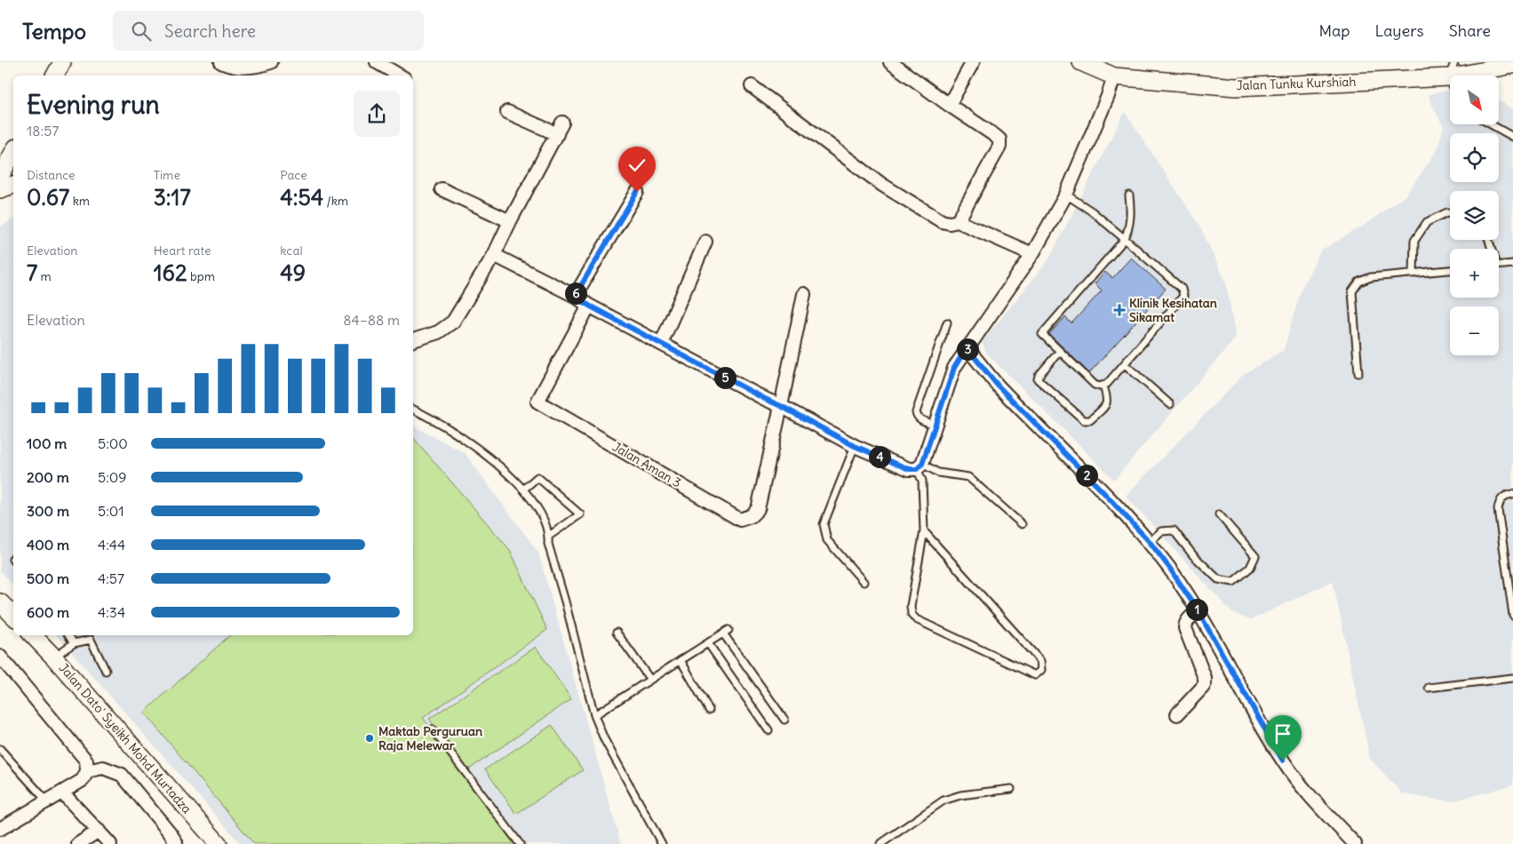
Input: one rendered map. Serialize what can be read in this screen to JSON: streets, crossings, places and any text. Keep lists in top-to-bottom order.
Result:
{
  "streets": {
    "main road": ["Jalan Tunku Kurshiah", "Jalan Dato' Syeikh Mohd Murtadza"],
    "street": ["Jalan Aman 3"]
  },
  "places": {
    "health": ["Klinik Kesihatan Sikamat"],
    "other": ["Maktab Perguruan Raja Melewar"]
  },
  "north": "bottom right",
  "page": {
    "header": "Tempo",
    "search": "Search here",
    "nav": ["Map", "Layers", "Share"],
    "map_buttons": ["+", "−"],
    "heading": ["Evening run", "18:57"],
    "stats": [
      ["Distance", "0.67 km"],
      ["Time", "3:17"],
      ["Pace", "4:54 /km"],
      ["Elevation", "7 m"],
      ["Heart rate", "162 bpm"],
      ["kcal", "49"]
    ],
    "pins": [
      "6",
      "3",
      "5",
      "4",
      "2",
      "1"
    ],
    "chart": ["Elevation", "84–88 m"],
    "list": [
      {
        "name": "100 m",
        "note": "5:00"
      },
      {
        "name": "200 m",
        "note": "5:09"
      },
      {
        "name": "300 m",
        "note": "5:01"
      },
      {
        "name": "400 m",
        "note": "4:44"
      },
      {
        "name": "500 m",
        "note": "4:57"
      },
      {
        "name": "600 m",
        "note": "4:34"
      }
    ]
  }
}
